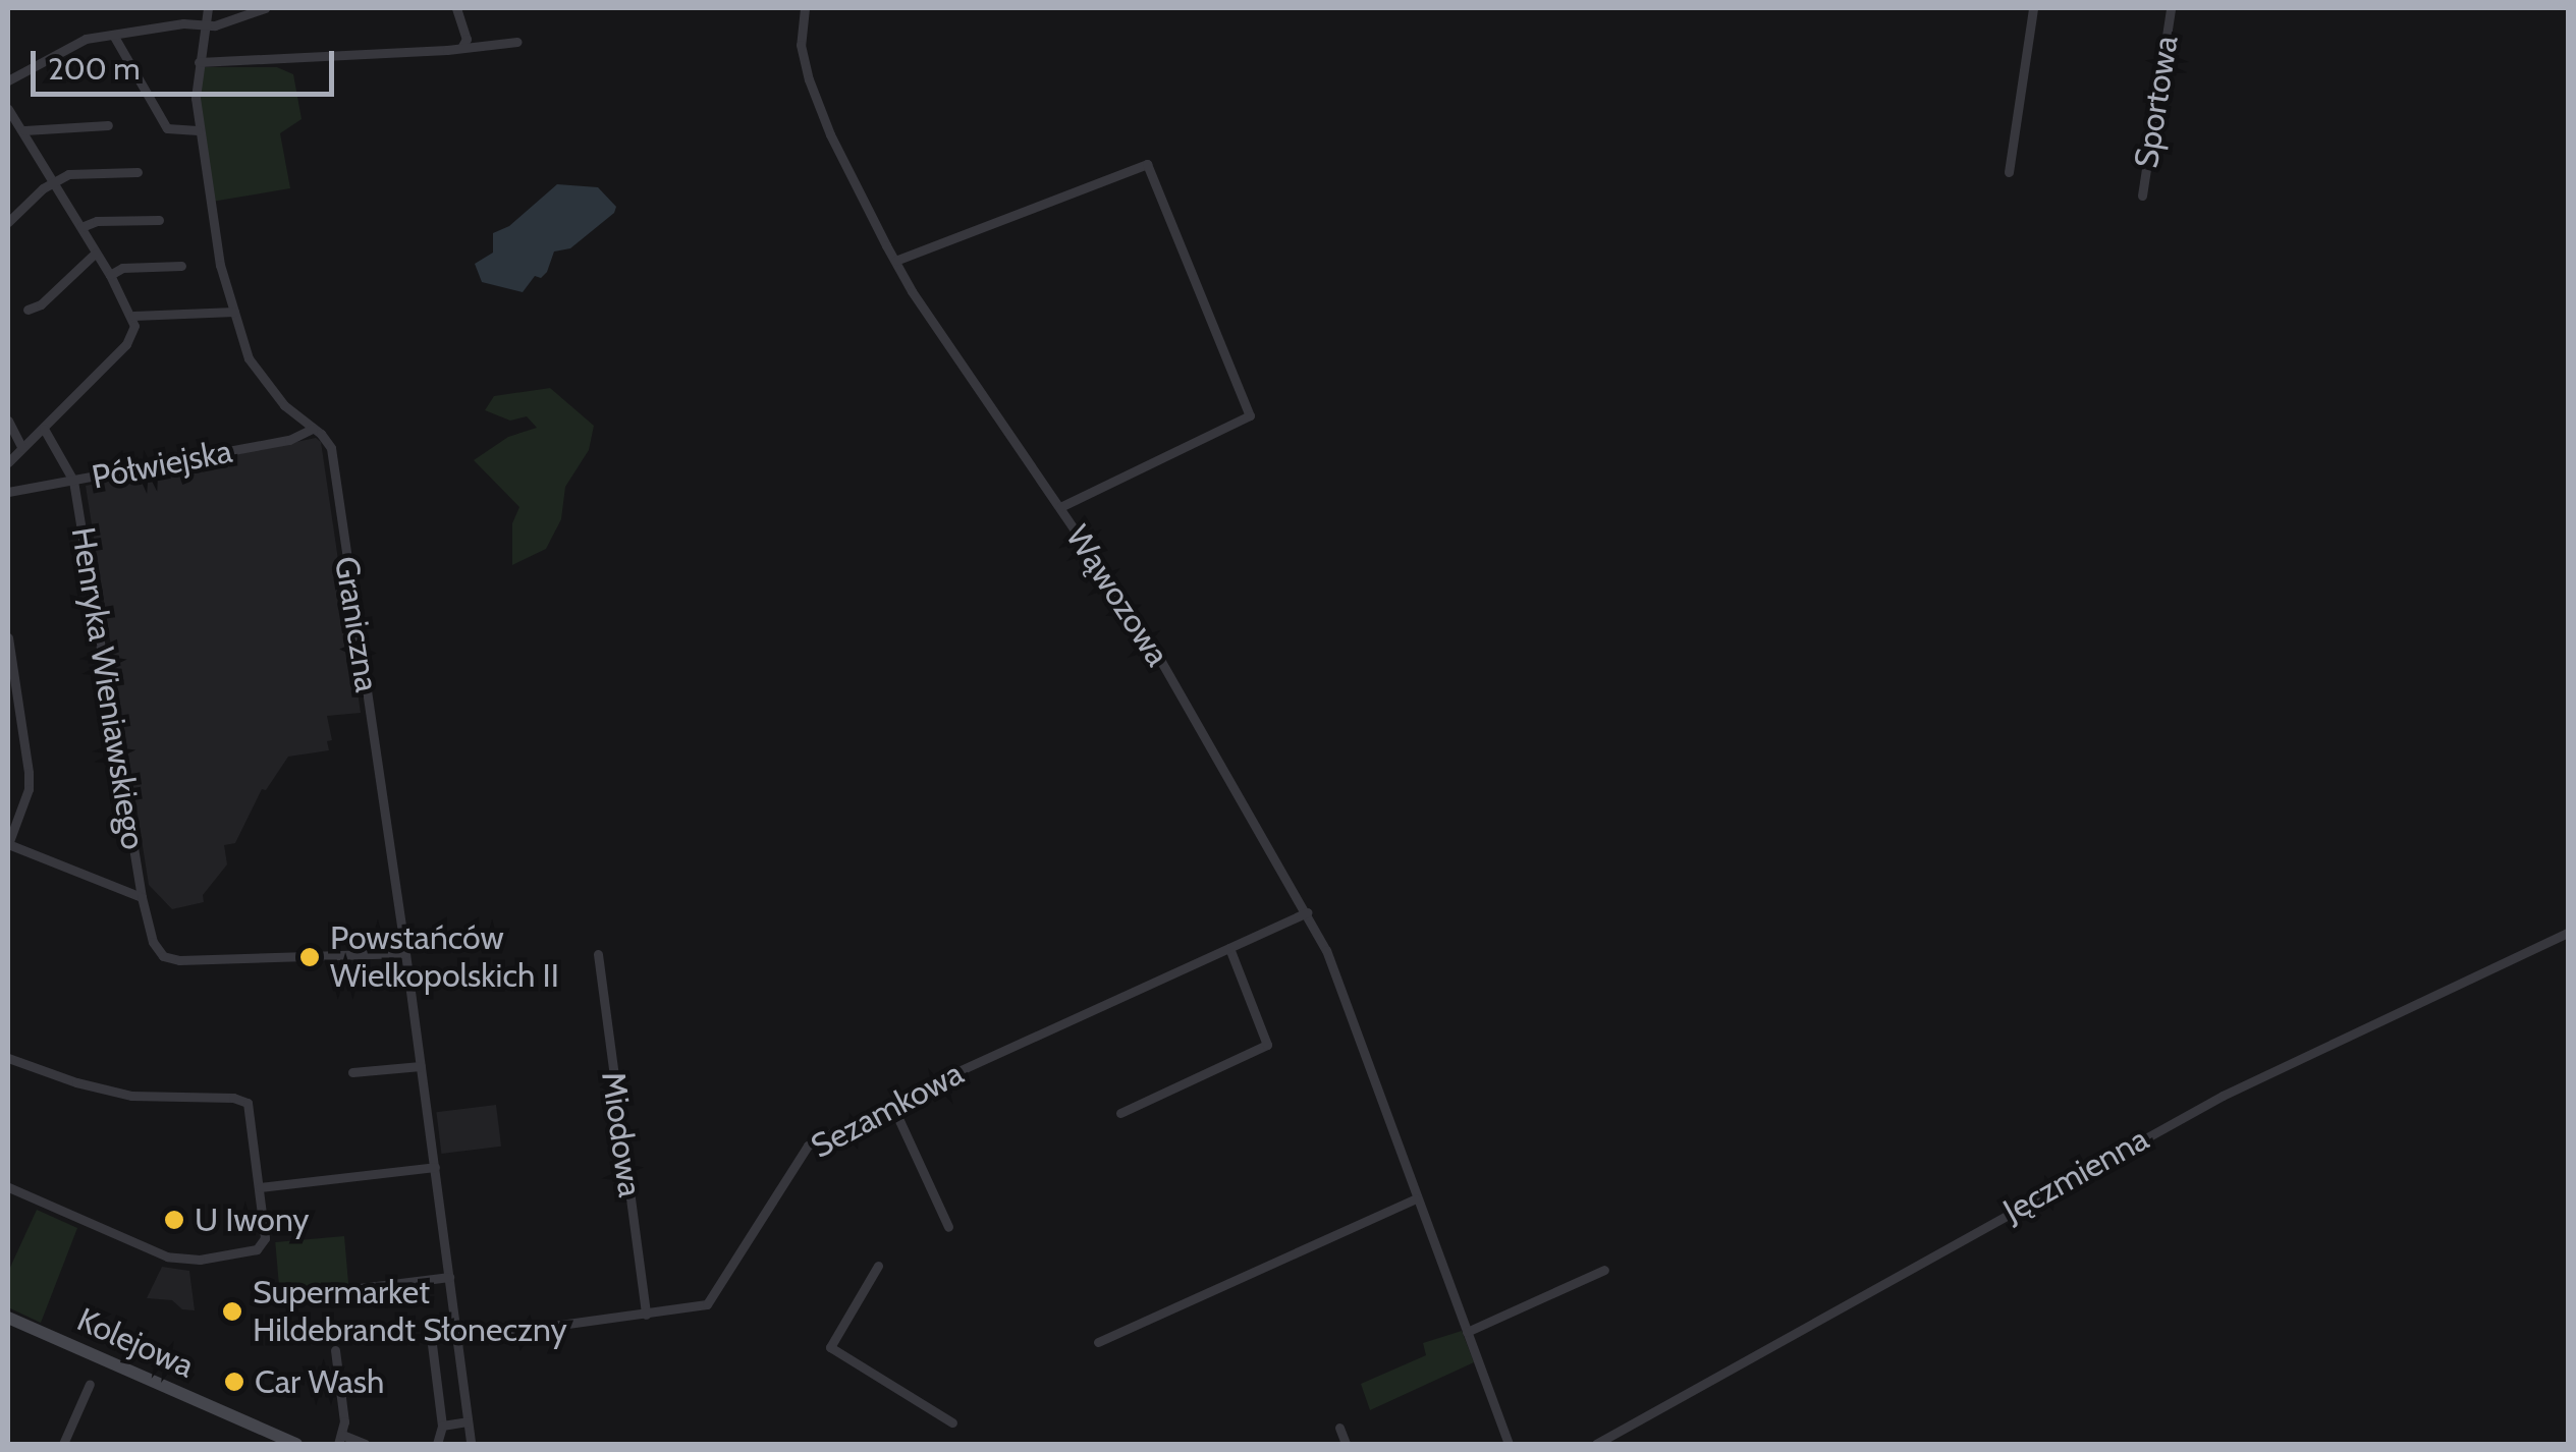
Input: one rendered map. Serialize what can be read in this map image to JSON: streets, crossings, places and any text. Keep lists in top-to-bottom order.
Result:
{
  "streets": {
    "street": [
      "Sportowa",
      "Półwiejska",
      "Wąwozowa",
      "Graniczna",
      "Henryka Wieniawskiego",
      "Sezamkowa",
      "Miodowa",
      "Jęczmienna",
      "Kolejowa"
    ]
  },
  "crossings": [
    ["Półwiejska", "Graniczna"],
    ["Półwiejska", "Henryka Wieniawskiego"],
    ["Wąwozowa", "Sezamkowa"],
    ["Graniczna", "Henryka Wieniawskiego"],
    ["Graniczna", "Sezamkowa"],
    ["Sezamkowa", "Miodowa"]
  ],
  "places": [
    "Powstańców Wielkopolskich II",
    "U Iwony",
    "Supermarket Hildebrandt Słoneczny",
    "Car Wash"
  ],
  "scale_bar": "200 m"
}
